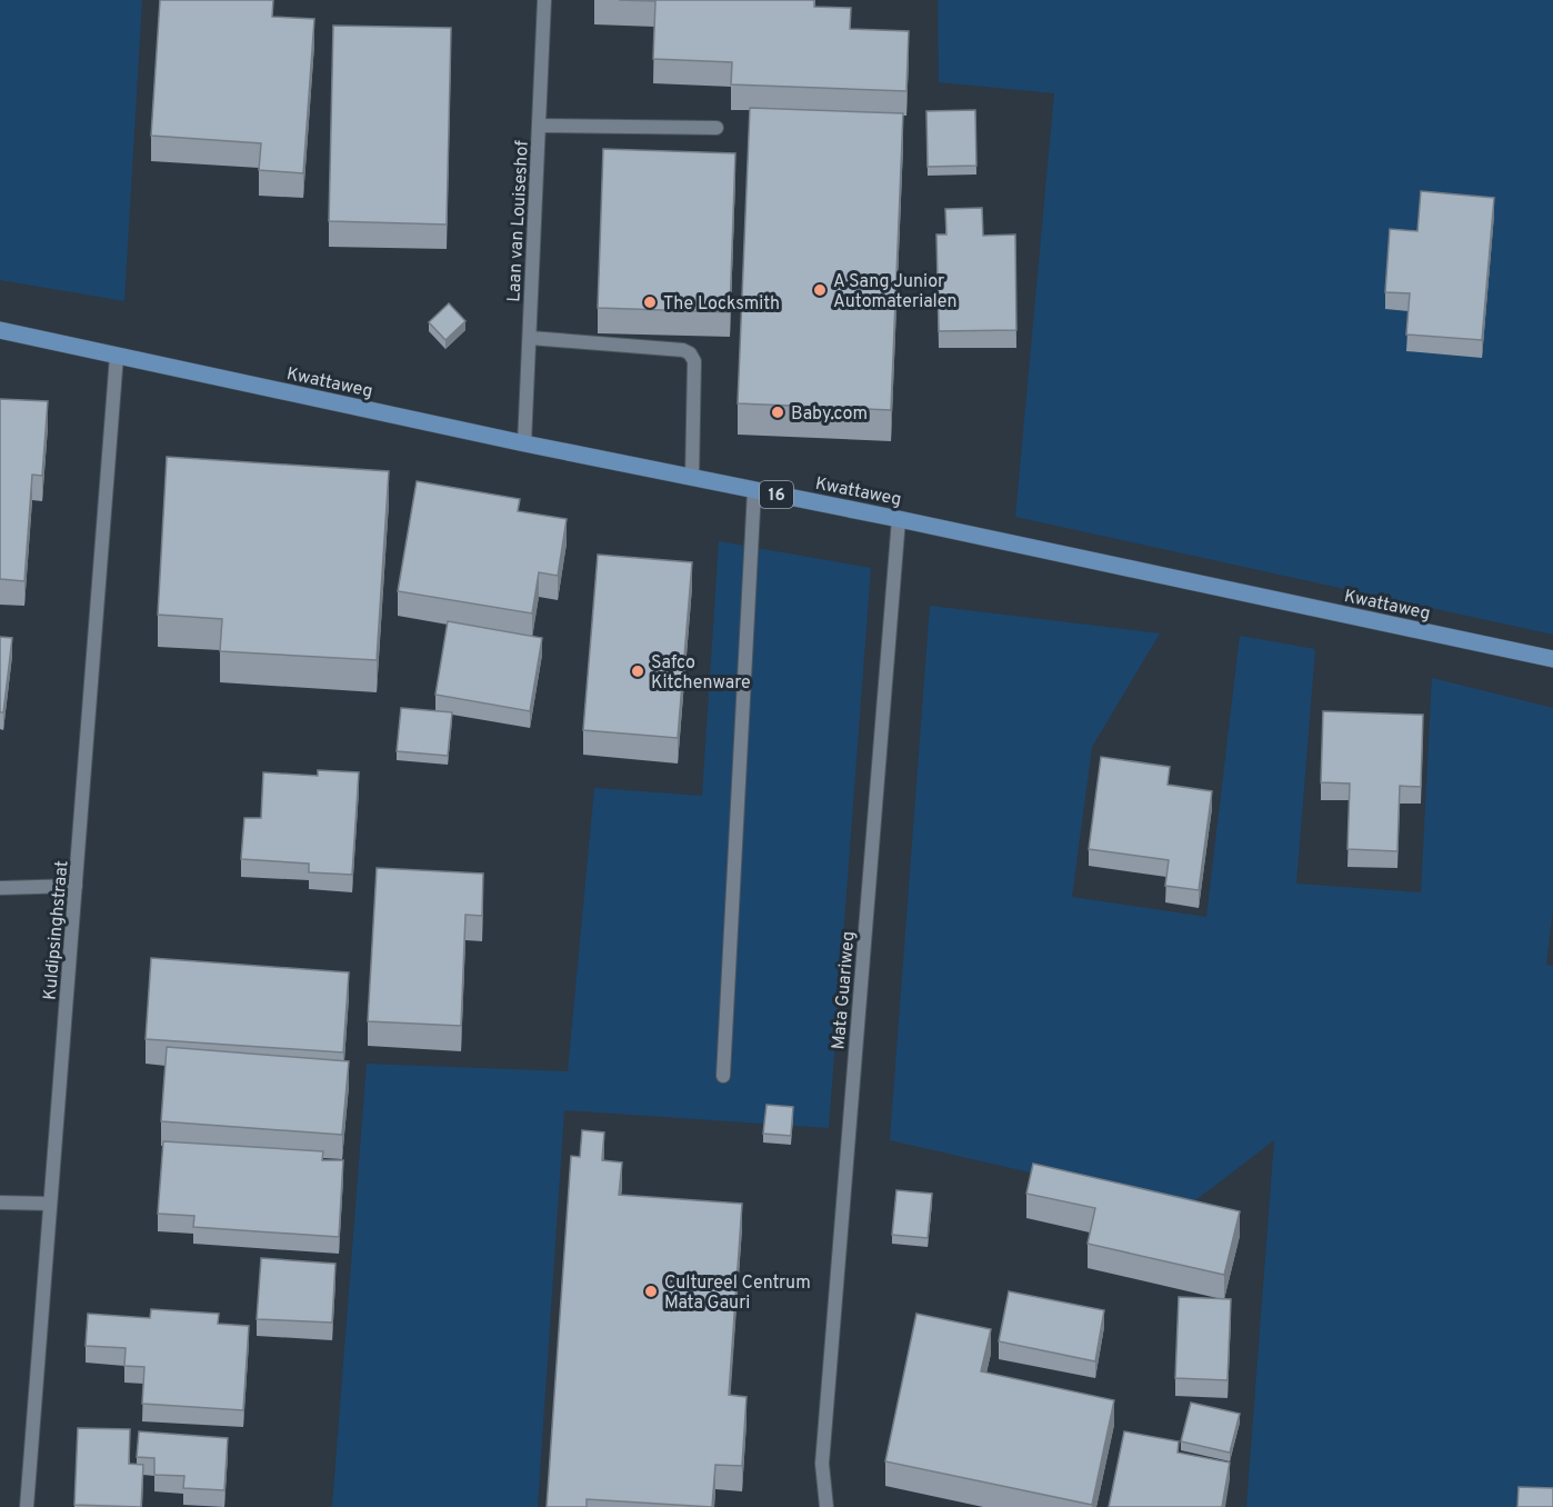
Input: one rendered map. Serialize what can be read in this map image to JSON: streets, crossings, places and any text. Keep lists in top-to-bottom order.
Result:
{
  "streets": {
    "main road": ["Kwattaweg", "16"],
    "street": ["Laan van Louiseshof", "Kuldipsinghstraat", "Mata Guariweg"]
  },
  "crossings": [
    ["Laan van Louiseshof", "Kwattaweg"],
    ["Kwattaweg", "Kuldipsinghstraat"],
    ["Kwattaweg", "Mata Guariweg"]
  ],
  "places": [
    "A Sang Junior Automaterialen",
    "The Locksmith",
    "Baby.com",
    "Safco Kitchenware",
    "Cultureel Centrum Mata Gauri"
  ]
}
